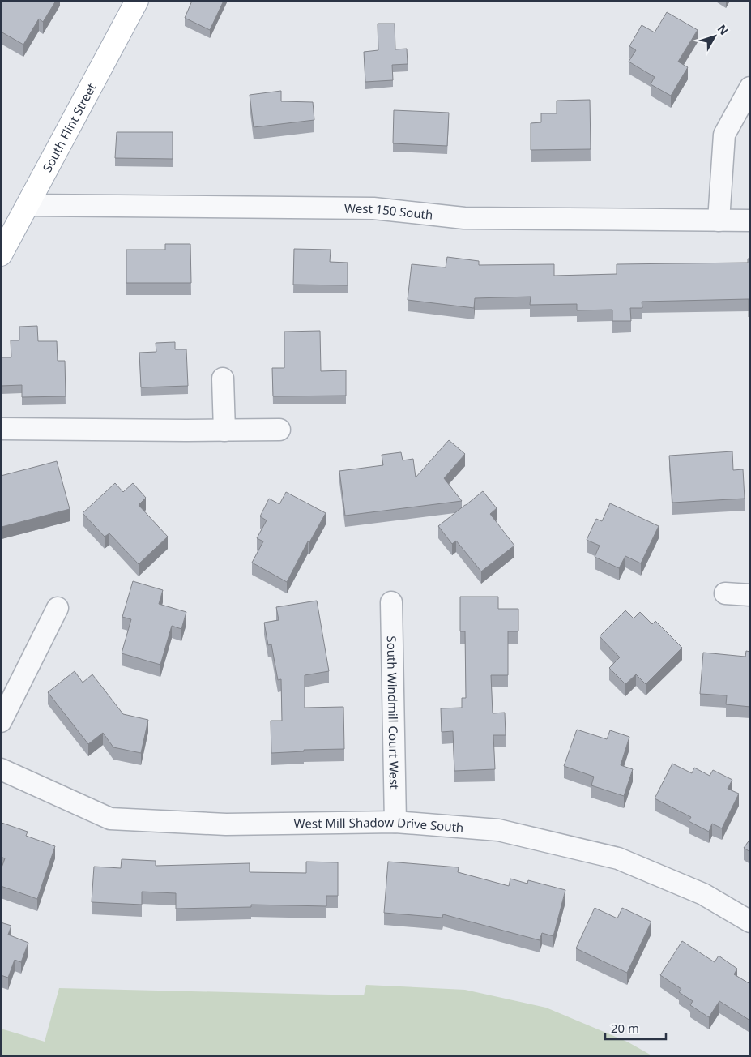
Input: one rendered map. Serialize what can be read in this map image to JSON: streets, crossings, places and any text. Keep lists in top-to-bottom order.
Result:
{
  "streets": {
    "main road": ["South Flint Street"],
    "street": ["West 150 South", "South Windmill Court West", "West Mill Shadow Drive South"]
  },
  "crossings": [
    ["South Flint Street", "West 150 South"],
    ["South Windmill Court West", "West Mill Shadow Drive South"]
  ],
  "scale_bar": "20 m",
  "north": "top right"
}
